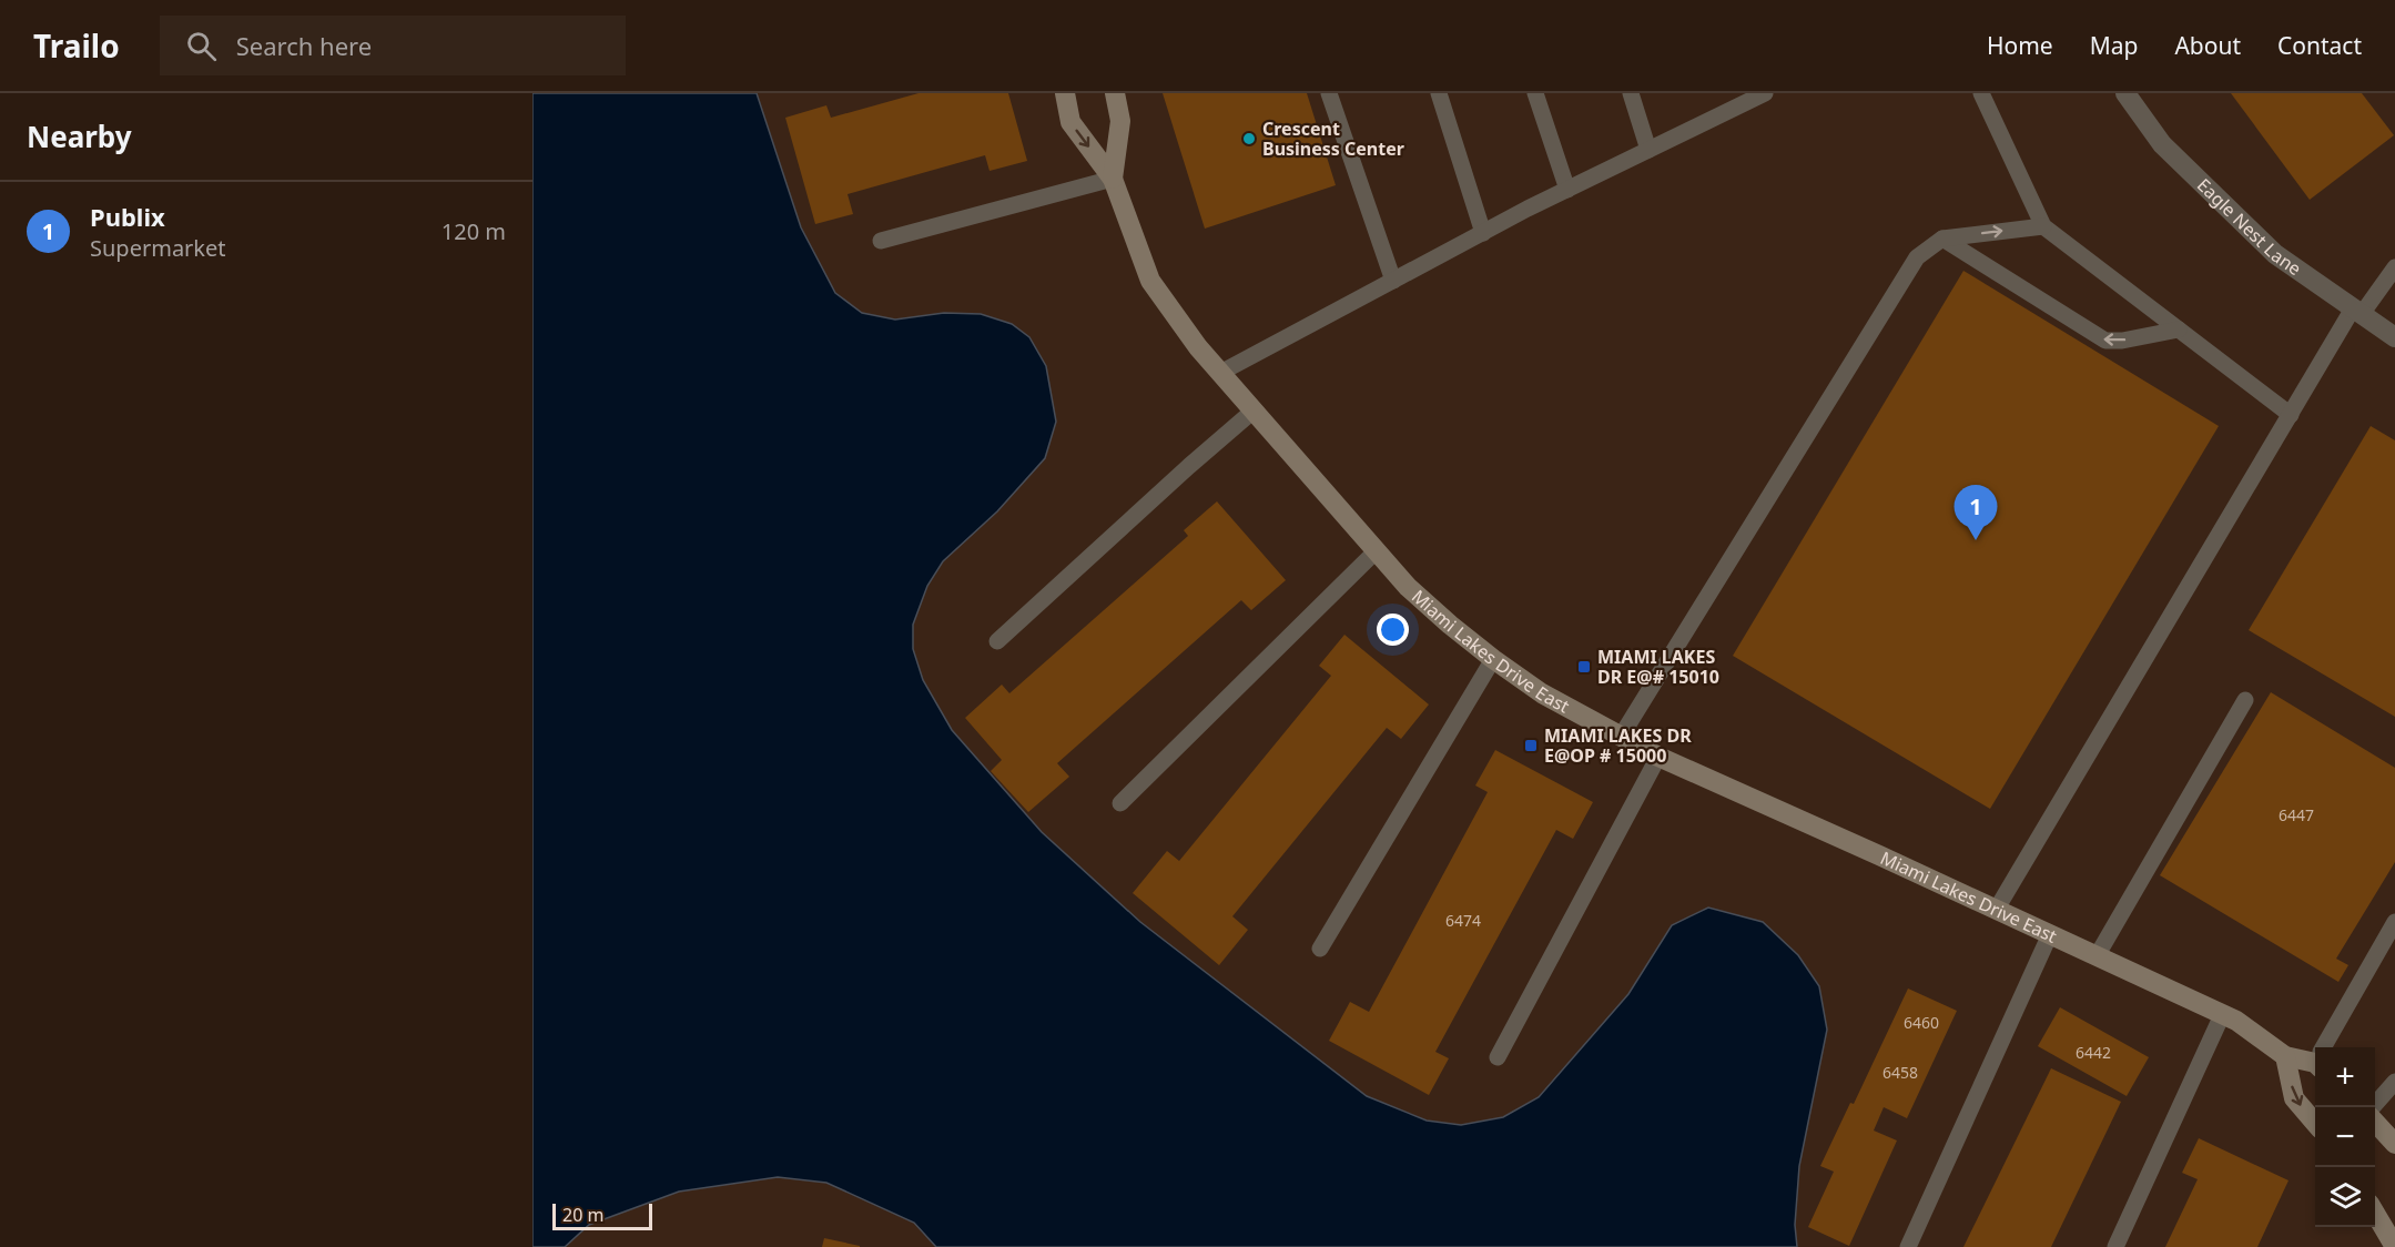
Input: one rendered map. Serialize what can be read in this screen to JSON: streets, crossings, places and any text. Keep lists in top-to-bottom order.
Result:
{
  "streets": {
    "main road": ["Miami Lakes Drive East"],
    "street": ["Eagle Nest Lane"]
  },
  "places": {
    "other": ["Crescent Business Center"],
    "transit": ["MIAMI LAKES DR E@# 15010", "MIAMI LAKES DR E@OP # 15000"]
  },
  "house_numbers": [
    "6447",
    "6474",
    "6460",
    "6442",
    "6458"
  ],
  "scale_bar": "20 m",
  "page": {
    "header": "Trailo",
    "search": "Search here",
    "nav": [
      "Home",
      "Map",
      "About",
      "Contact"
    ],
    "heading": "Nearby",
    "list": [
      {
        "mark": "1",
        "name": "Publix",
        "note": "Supermarket",
        "value": "120 m"
      }
    ],
    "pins": "1",
    "map_buttons": ["+", "−"],
    "scale": "20 m"
  }
}
